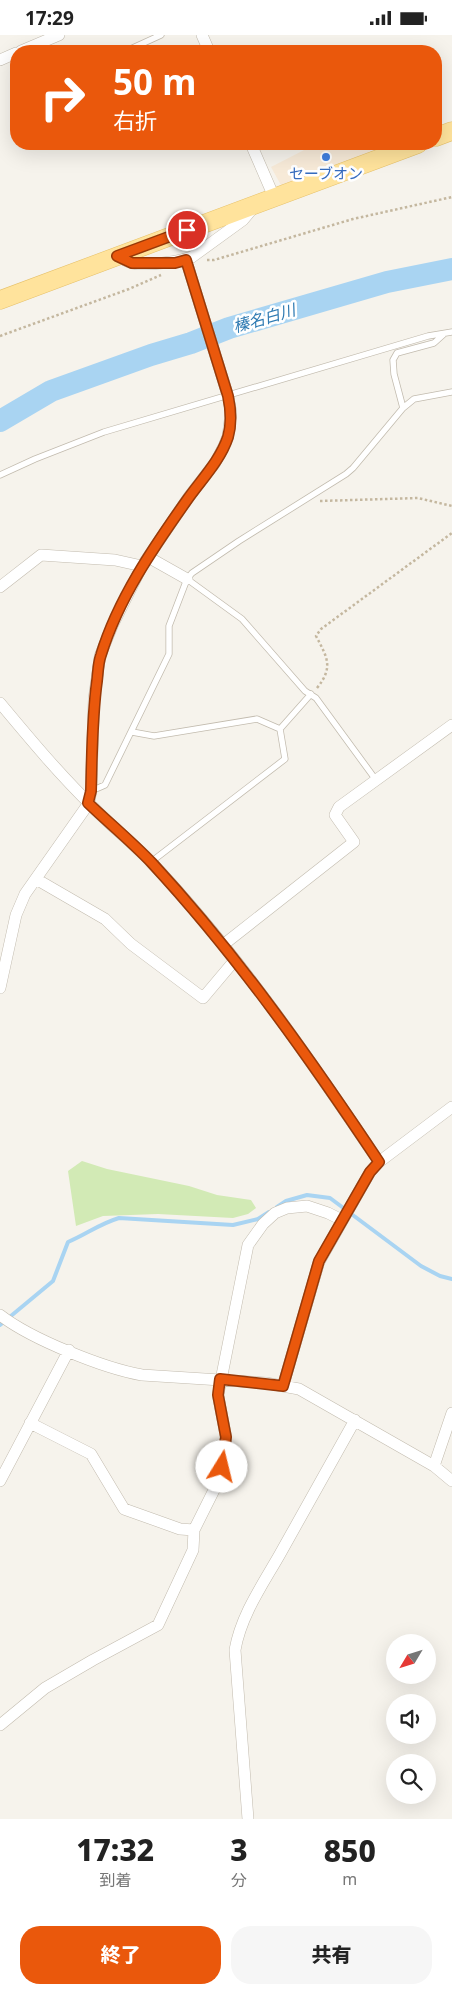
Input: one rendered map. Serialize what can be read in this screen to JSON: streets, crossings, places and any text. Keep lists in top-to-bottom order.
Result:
{
  "water": ["榛名白川"],
  "places": ["セーブオン"],
  "north": "bottom left",
  "page": {
    "status": "17:29",
    "turn": ["50 m", "右折"],
    "eta": [
      "17:32",
      "到着",
      "3",
      "分",
      "850",
      "m"
    ],
    "buttons": ["終了", "共有"]
  }
}
